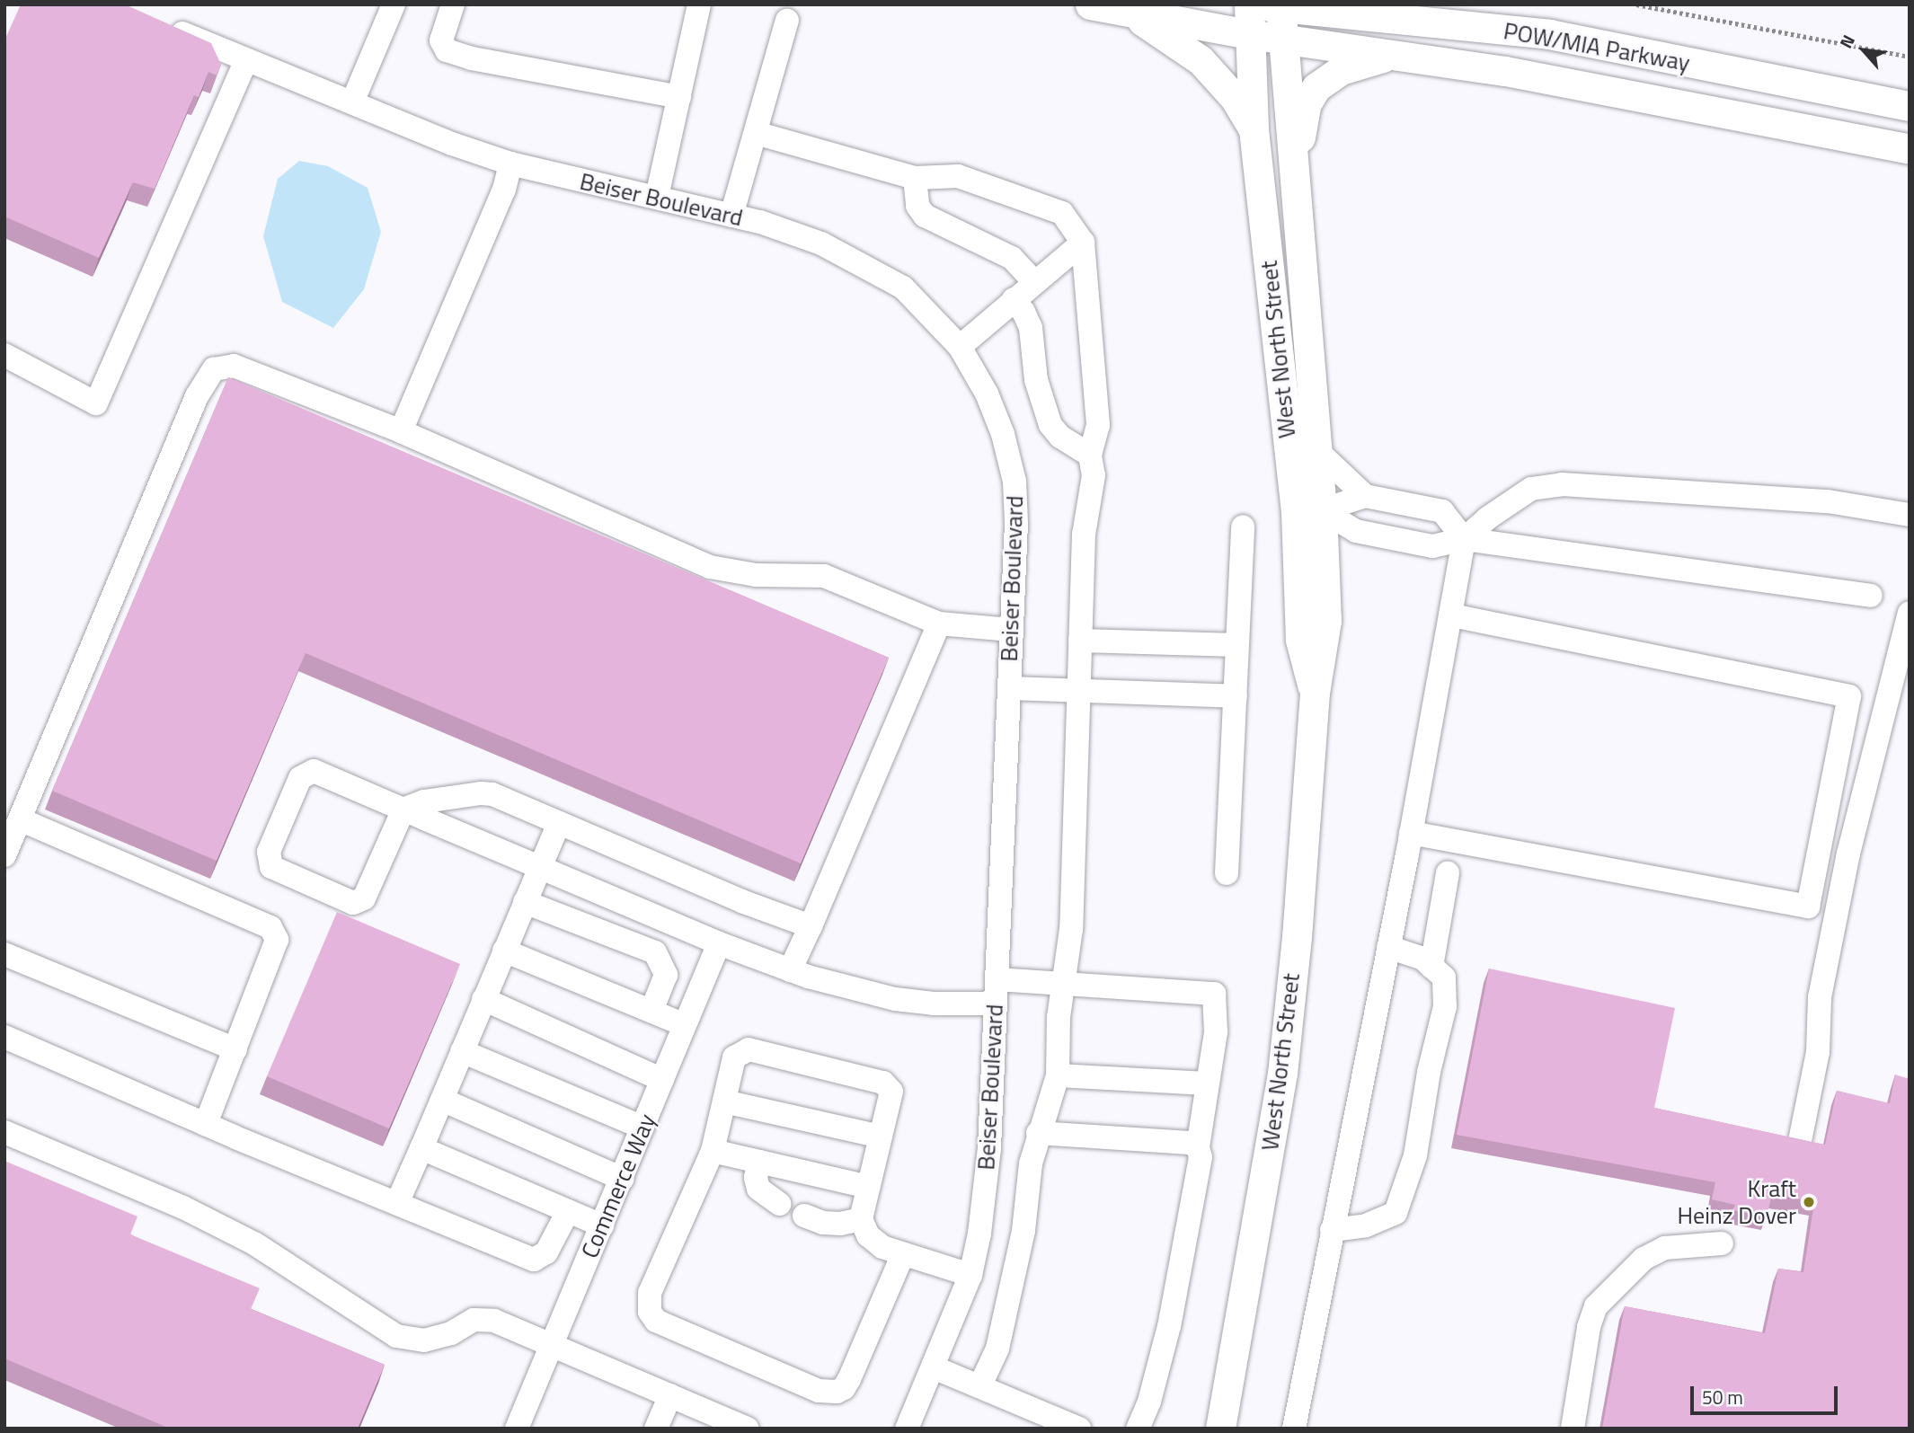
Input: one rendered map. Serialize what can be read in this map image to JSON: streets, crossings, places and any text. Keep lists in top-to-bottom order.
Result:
{
  "streets": {
    "main road": ["POW/MIA Parkway", "West North Street"],
    "street": ["Beiser Boulevard", "Commerce Way"]
  },
  "crossings": [
    ["POW/MIA Parkway", "West North Street"]
  ],
  "places": ["Kraft Heinz Dover"],
  "scale_bar": "50 m",
  "north": "top left"
}
